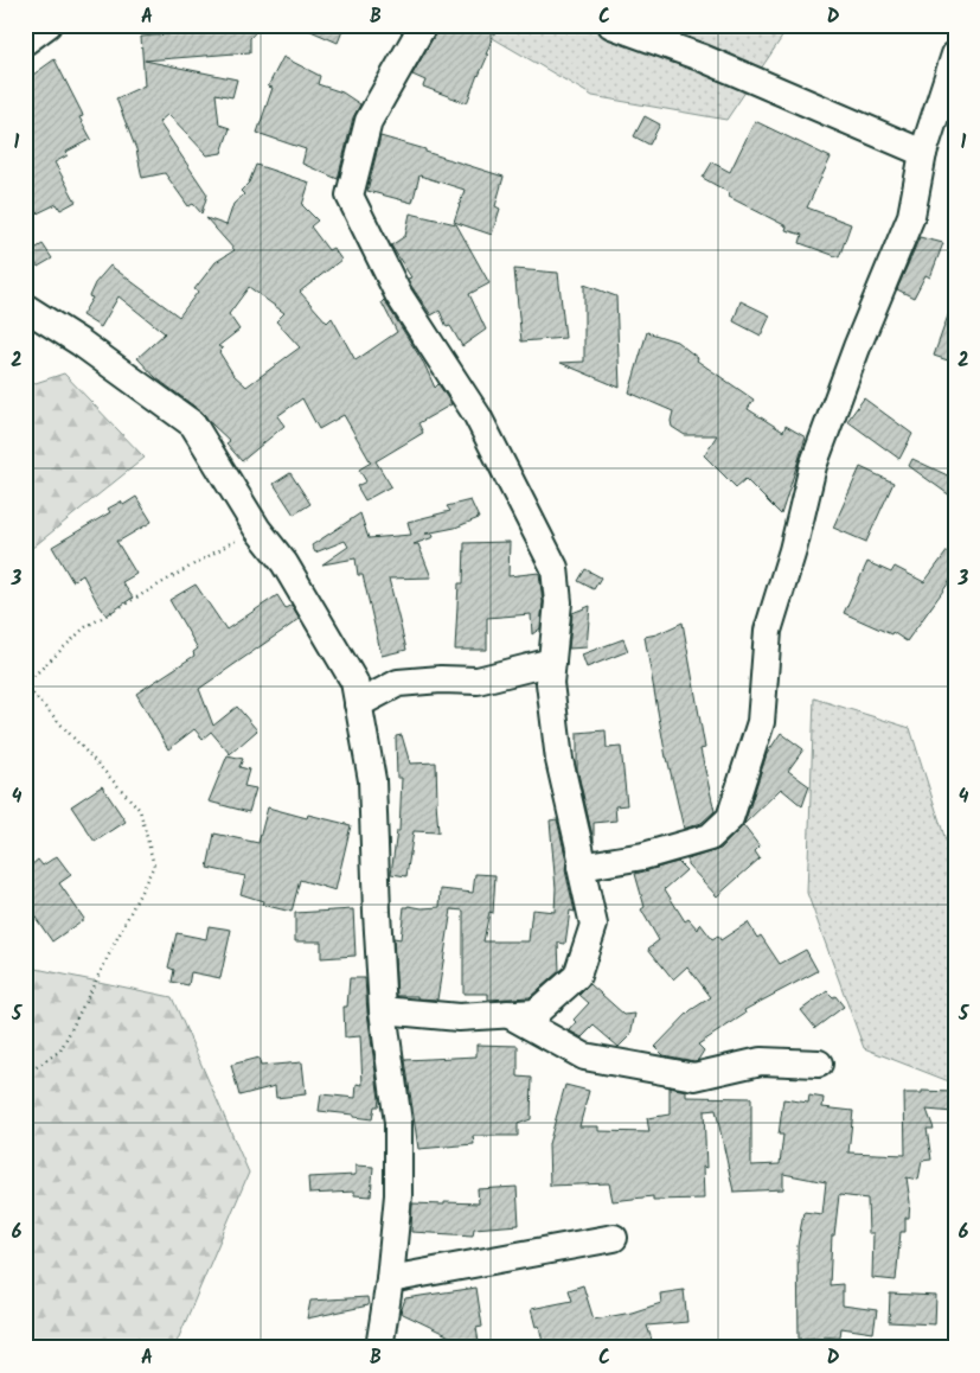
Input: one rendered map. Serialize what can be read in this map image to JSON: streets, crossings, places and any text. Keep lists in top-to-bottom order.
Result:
{
  "grid": {
    "columns": [
      "A",
      "B",
      "C",
      "D"
    ],
    "rows": [
      "1",
      "2",
      "3",
      "4",
      "5",
      "6"
    ]
  }
}
